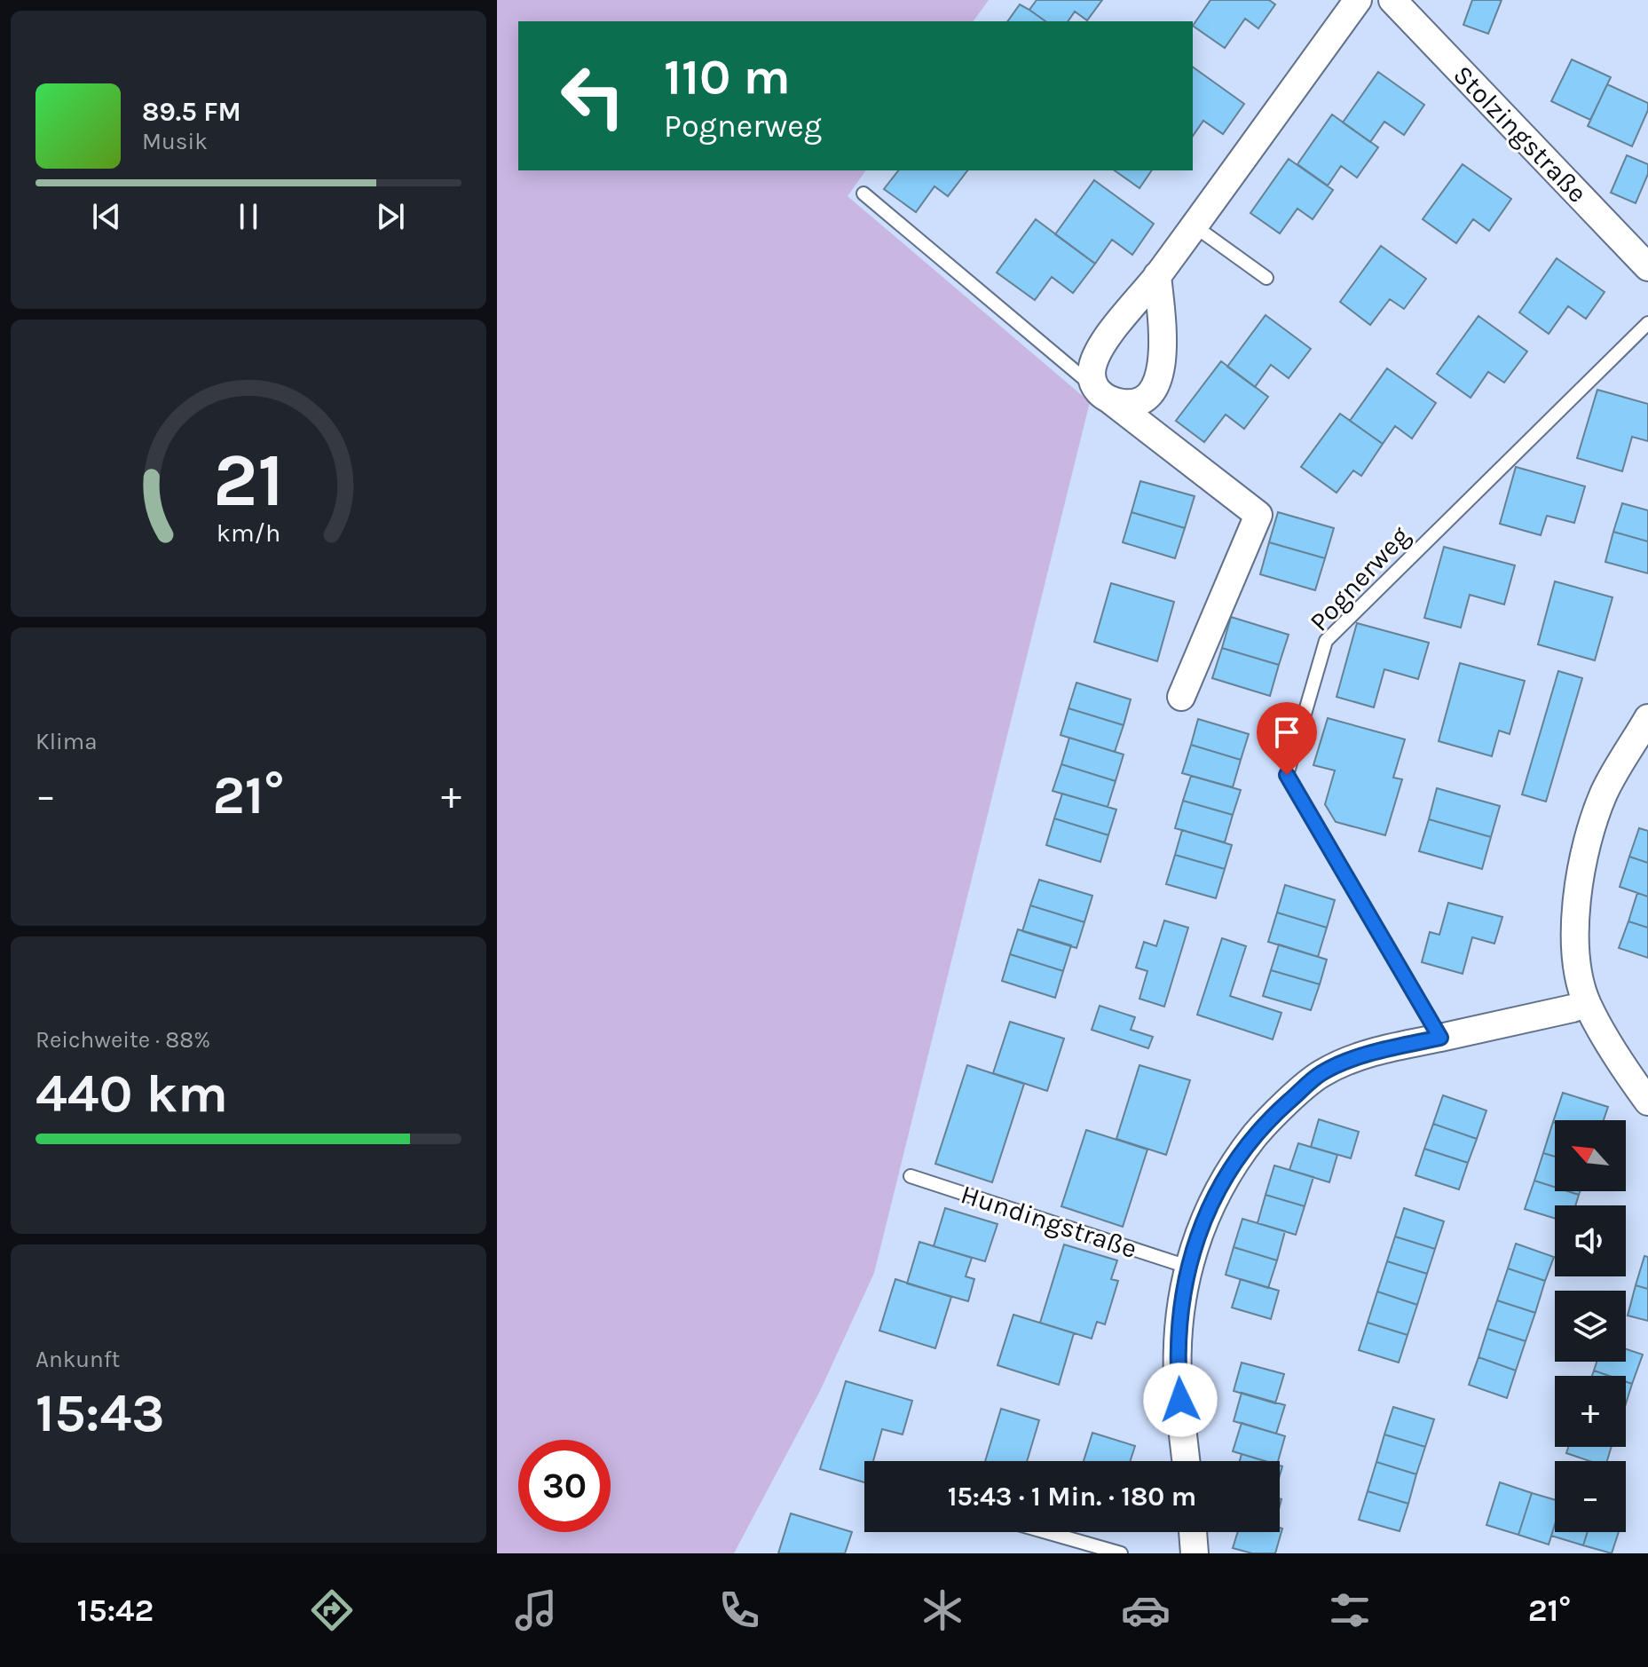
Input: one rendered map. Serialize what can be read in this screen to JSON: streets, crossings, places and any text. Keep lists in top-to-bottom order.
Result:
{
  "streets": {
    "street": ["Stolzingstraße"],
    "lane": ["Pognerweg", "Hundingstraße"]
  },
  "north": "top left",
  "page": {
    "turn": ["110 m", "Pognerweg"],
    "song": ["89.5 FM", "Musik"],
    "tile": [
      "Klima",
      ["Reichweite · 88%", "440 km"],
      ["Ankunft", "15:43"]
    ],
    "heat": ["−", "21°", "+"],
    "map_buttons": ["+", "−"],
    "limit": "30",
    "trip": "15:43 · 1 Min. · 180 m",
    "tabs": ["15:42", "21°"],
    "gauge": ["21", "km/h"]
  }
}
